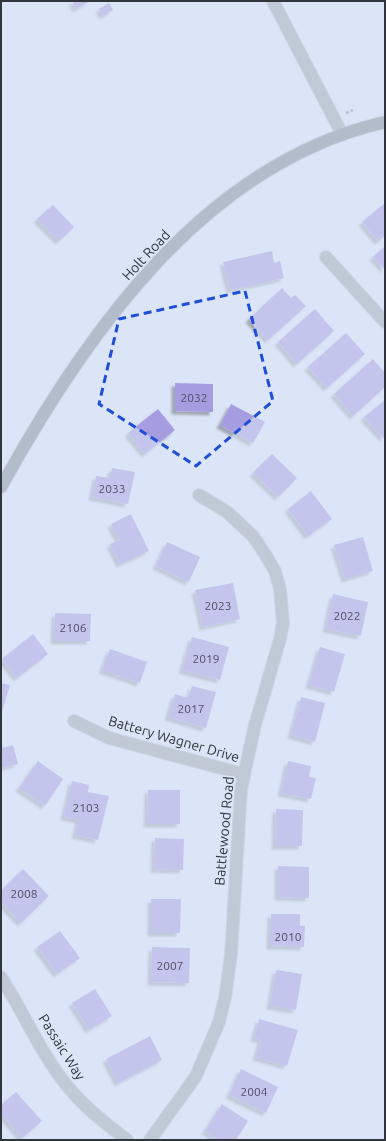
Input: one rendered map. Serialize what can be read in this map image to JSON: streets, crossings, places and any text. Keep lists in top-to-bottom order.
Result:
{
  "streets": {
    "street": [
      "Holt Road",
      "Battery Wagner Drive",
      "Battlewood Road",
      "Passaic Way"
    ]
  },
  "crossings": [
    ["Battery Wagner Drive", "Battlewood Road"]
  ],
  "house_numbers": [
    "2032",
    "2033",
    "2023",
    "2022",
    "2106",
    "2019",
    "2017",
    "2103",
    "2008",
    "2010",
    "2007",
    "2004"
  ]
}
